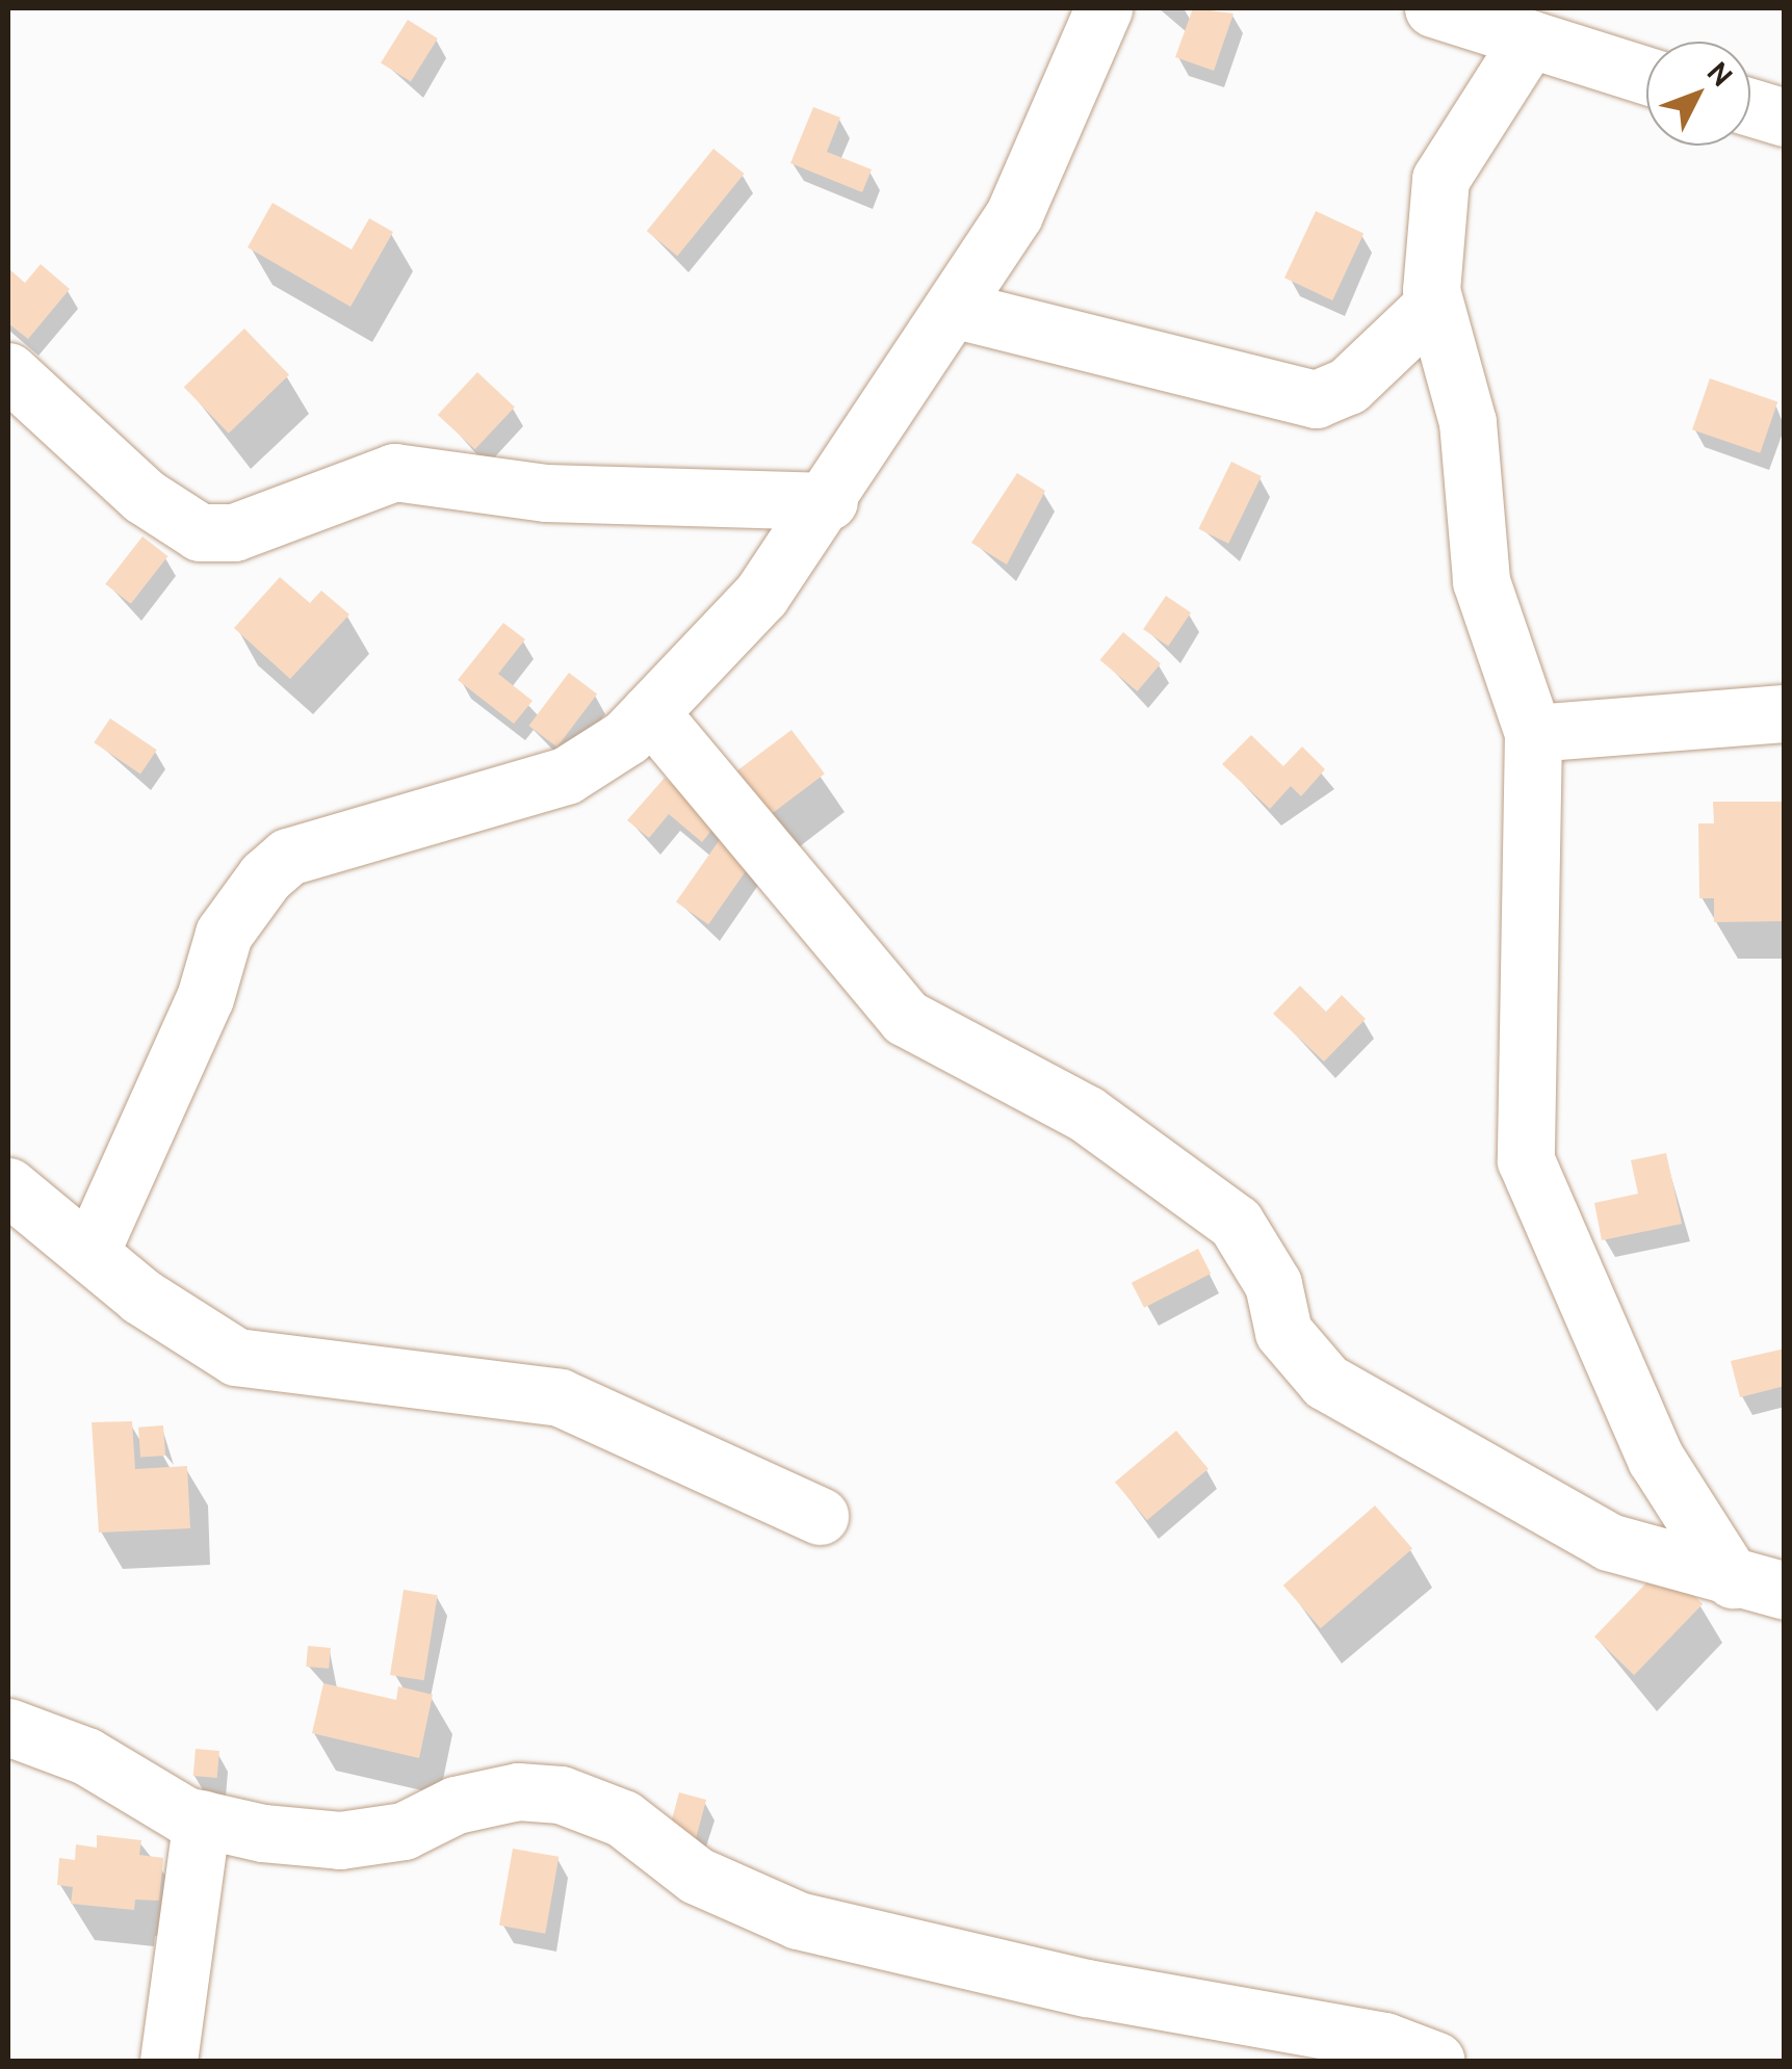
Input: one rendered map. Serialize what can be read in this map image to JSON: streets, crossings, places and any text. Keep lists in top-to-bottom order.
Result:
{
  "north": "top right"
}
